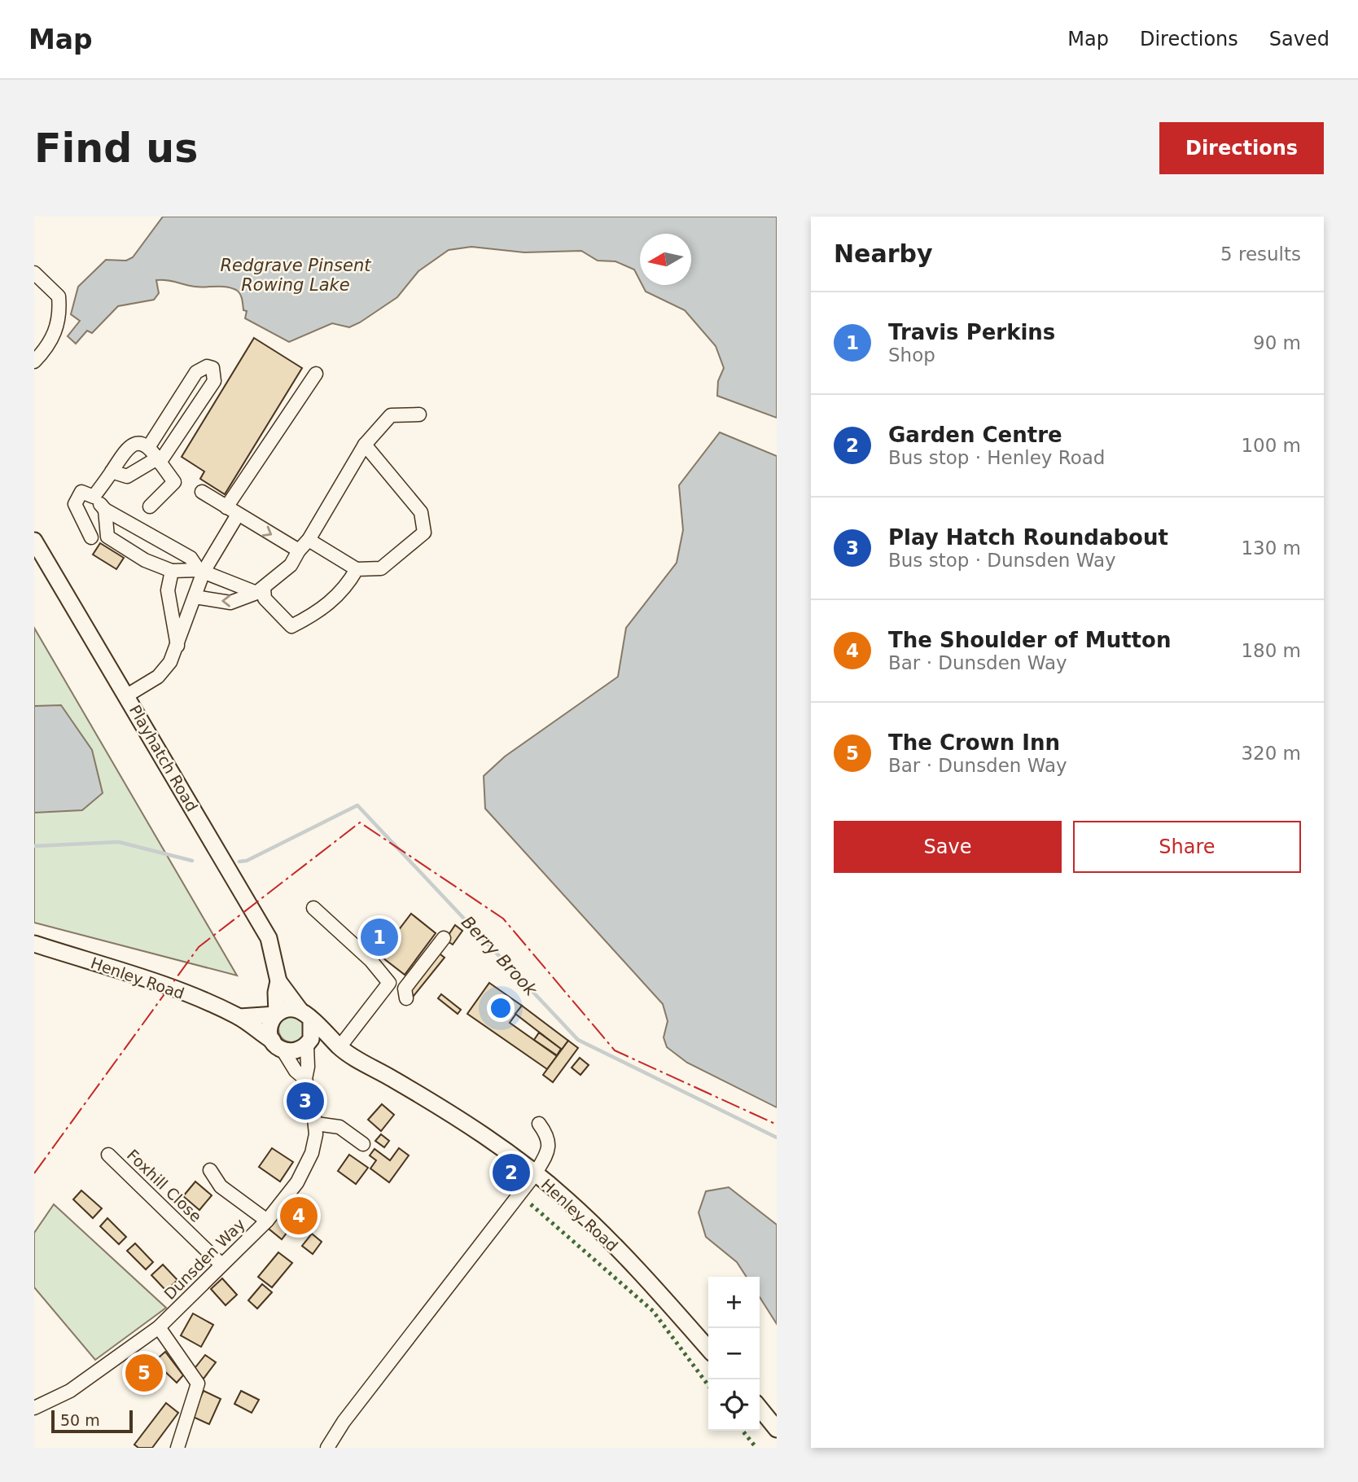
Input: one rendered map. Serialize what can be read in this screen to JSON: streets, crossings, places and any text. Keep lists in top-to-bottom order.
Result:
{
  "streets": {
    "main road": ["Playhatch Road", "Henley Road"],
    "street": ["Foxhill Close", "Dunsden Way"]
  },
  "crossings": [
    ["Playhatch Road", "Henley Road"],
    ["Playhatch Road", "Dunsden Way"],
    ["Henley Road", "Dunsden Way"],
    ["Foxhill Close", "Dunsden Way"]
  ],
  "water": ["Redgrave Pinsent Rowing Lake", "Berry Brook"],
  "scale_bar": "50 m",
  "north": "left",
  "page": {
    "header": "Map",
    "nav": ["Map", "Directions", "Saved"],
    "buttons": [
      "Directions",
      ["Save", "Share"]
    ],
    "title": "Find us",
    "heading": ["Nearby", "5 results"],
    "list": [
      {
        "mark": "1",
        "name": "Travis Perkins",
        "note": "Shop",
        "value": "90 m"
      },
      {
        "mark": "2",
        "name": "Garden Centre",
        "note": "Bus stop · Henley Road",
        "value": "100 m"
      },
      {
        "mark": "3",
        "name": "Play Hatch Roundabout",
        "note": "Bus stop · Dunsden Way",
        "value": "130 m"
      },
      {
        "mark": "4",
        "name": "The Shoulder of Mutton",
        "note": "Bar · Dunsden Way",
        "value": "180 m"
      },
      {
        "mark": "5",
        "name": "The Crown Inn",
        "note": "Bar · Dunsden Way",
        "value": "320 m"
      }
    ],
    "pins": [
      "1",
      "3",
      "2",
      "4",
      "5"
    ],
    "map_buttons": ["+", "−"],
    "scale": "50 m"
  }
}
